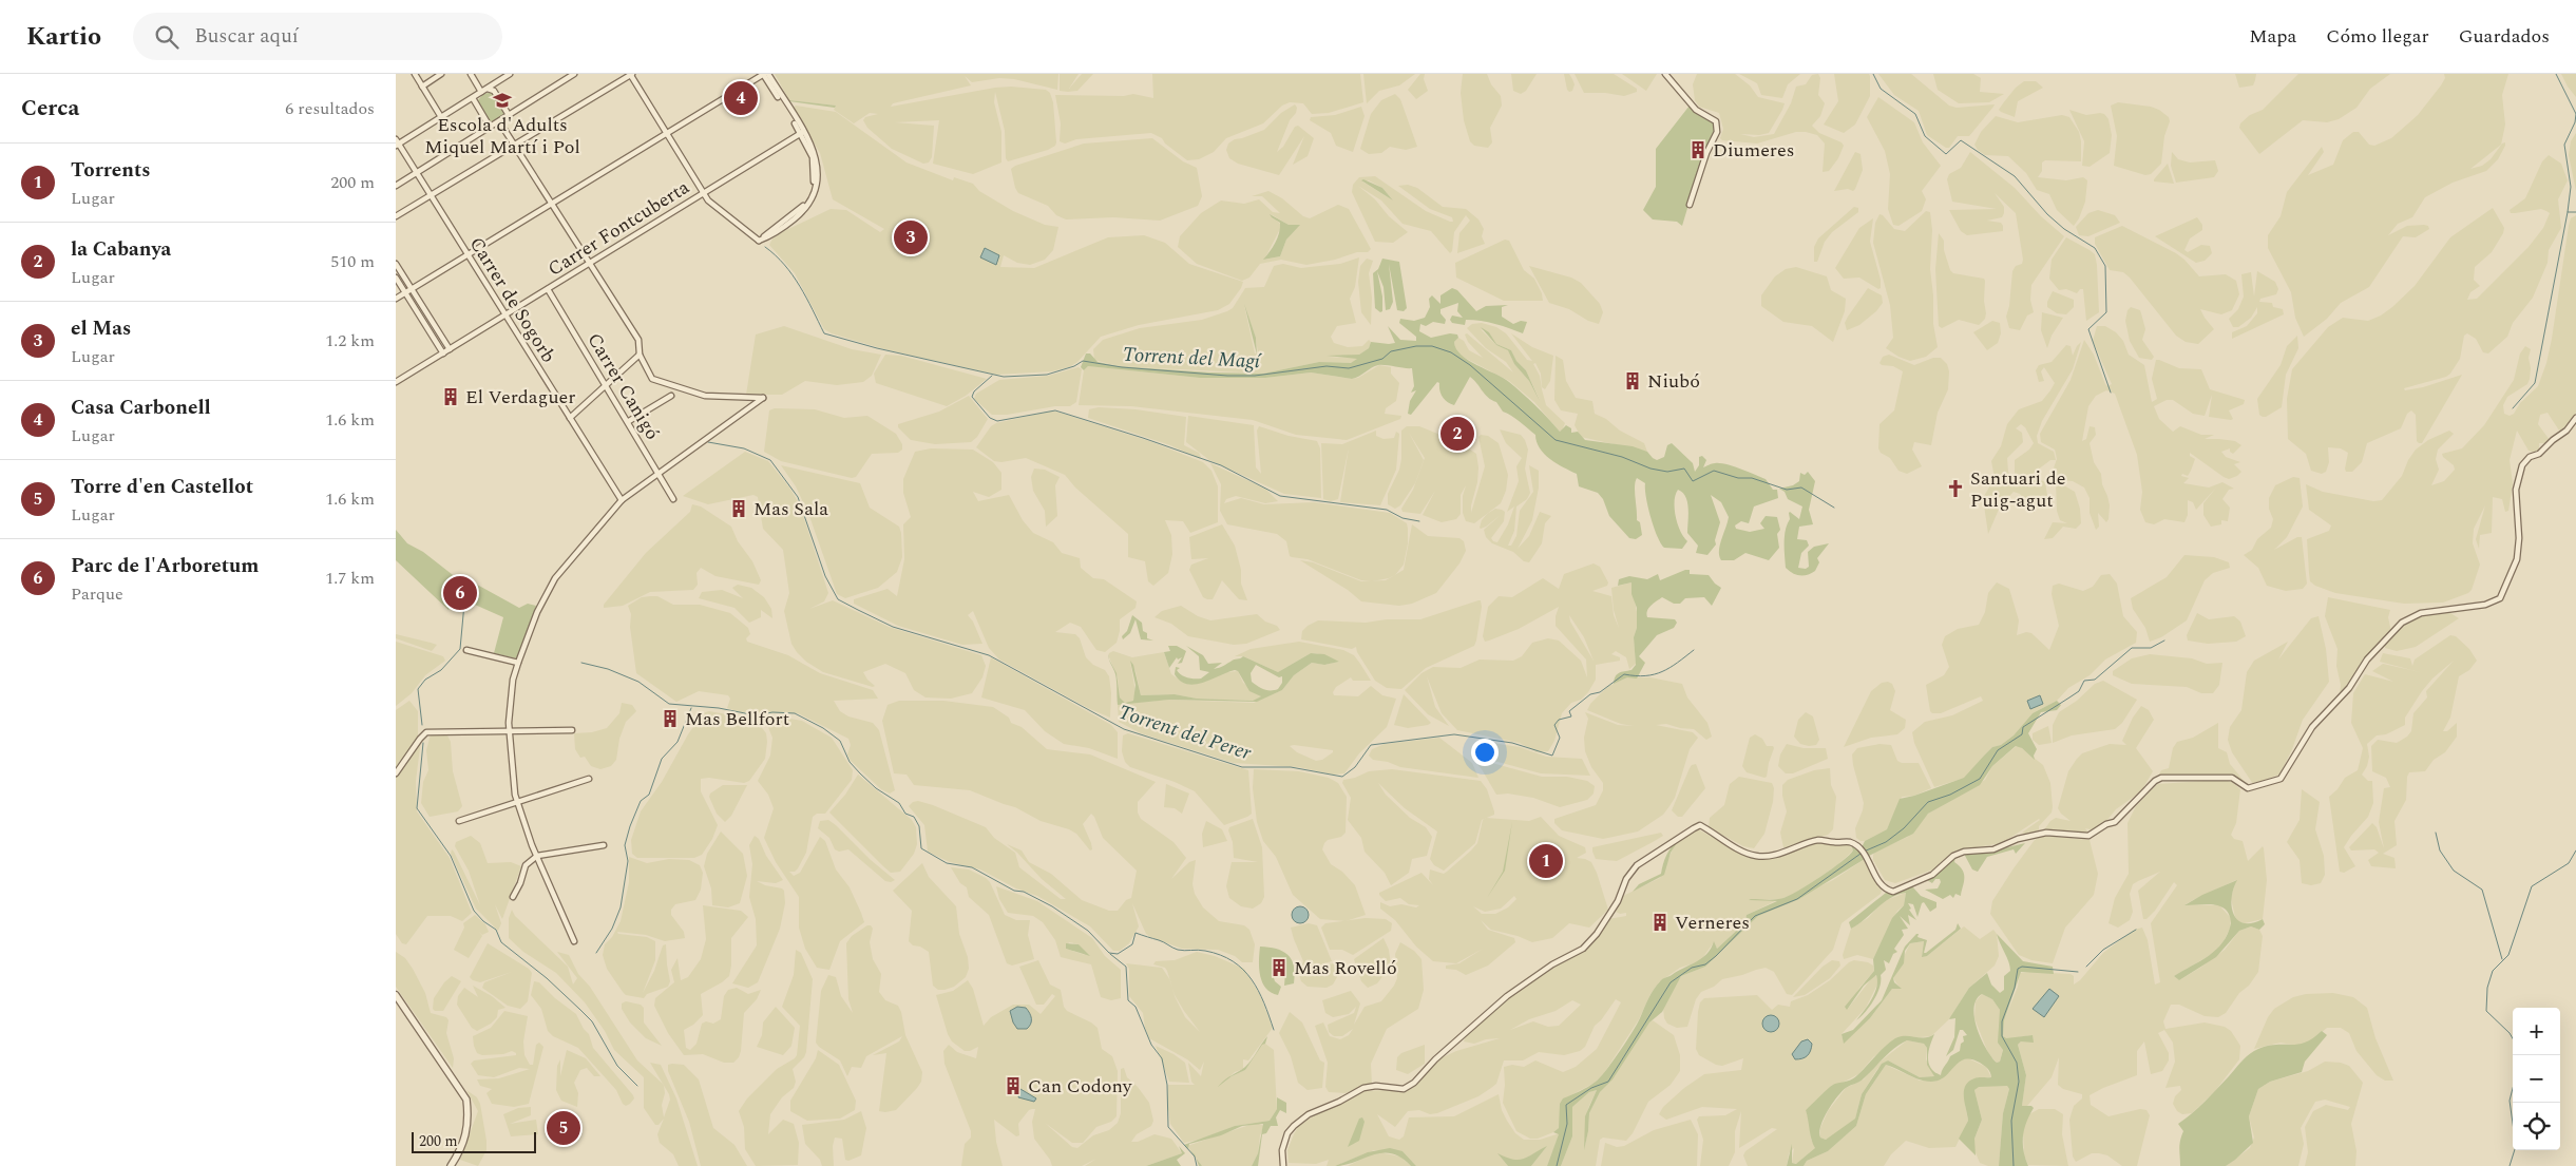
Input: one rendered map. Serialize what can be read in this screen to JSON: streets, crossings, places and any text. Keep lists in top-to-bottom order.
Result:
{
  "streets": {
    "street": ["Carrer Fontcuberta", "Carrer de Sogorb", "Carrer Canigó"]
  },
  "crossings": [
    ["Carrer Fontcuberta", "Carrer de Sogorb"],
    ["Carrer Fontcuberta", "Carrer Canigó"]
  ],
  "water": ["Torrent del Magí", "Torrent del Perer"],
  "places": {
    "school or university": ["Escola d'Adults Miquel Martí i Pol"],
    "building": [
      "Diumeres",
      "Niubó",
      "El Verdaguer",
      "Mas Sala",
      "Mas Bellfort",
      "Verneres",
      "Mas Rovelló",
      "Can Codony"
    ],
    "church": ["Santuari de Puig-agut"]
  },
  "scale_bar": "200 m",
  "page": {
    "header": "Kartio",
    "search": "Buscar aquí",
    "nav": ["Mapa", "Cómo llegar", "Guardados"],
    "heading": ["Cerca", "6 resultados"],
    "pins": [
      "4",
      "3",
      "2",
      "6",
      "1",
      "5"
    ],
    "list": [
      {
        "mark": "1",
        "name": "Torrents",
        "note": "Lugar",
        "value": "200 m"
      },
      {
        "mark": "2",
        "name": "la Cabanya",
        "note": "Lugar",
        "value": "510 m"
      },
      {
        "mark": "3",
        "name": "el Mas",
        "note": "Lugar",
        "value": "1.2 km"
      },
      {
        "mark": "4",
        "name": "Casa Carbonell",
        "note": "Lugar",
        "value": "1.6 km"
      },
      {
        "mark": "5",
        "name": "Torre d'en Castellot",
        "note": "Lugar",
        "value": "1.6 km"
      },
      {
        "mark": "6",
        "name": "Parc de l'Arboretum",
        "note": "Parque",
        "value": "1.7 km"
      }
    ],
    "map_buttons": ["+", "−"],
    "scale": "200 m"
  }
}
